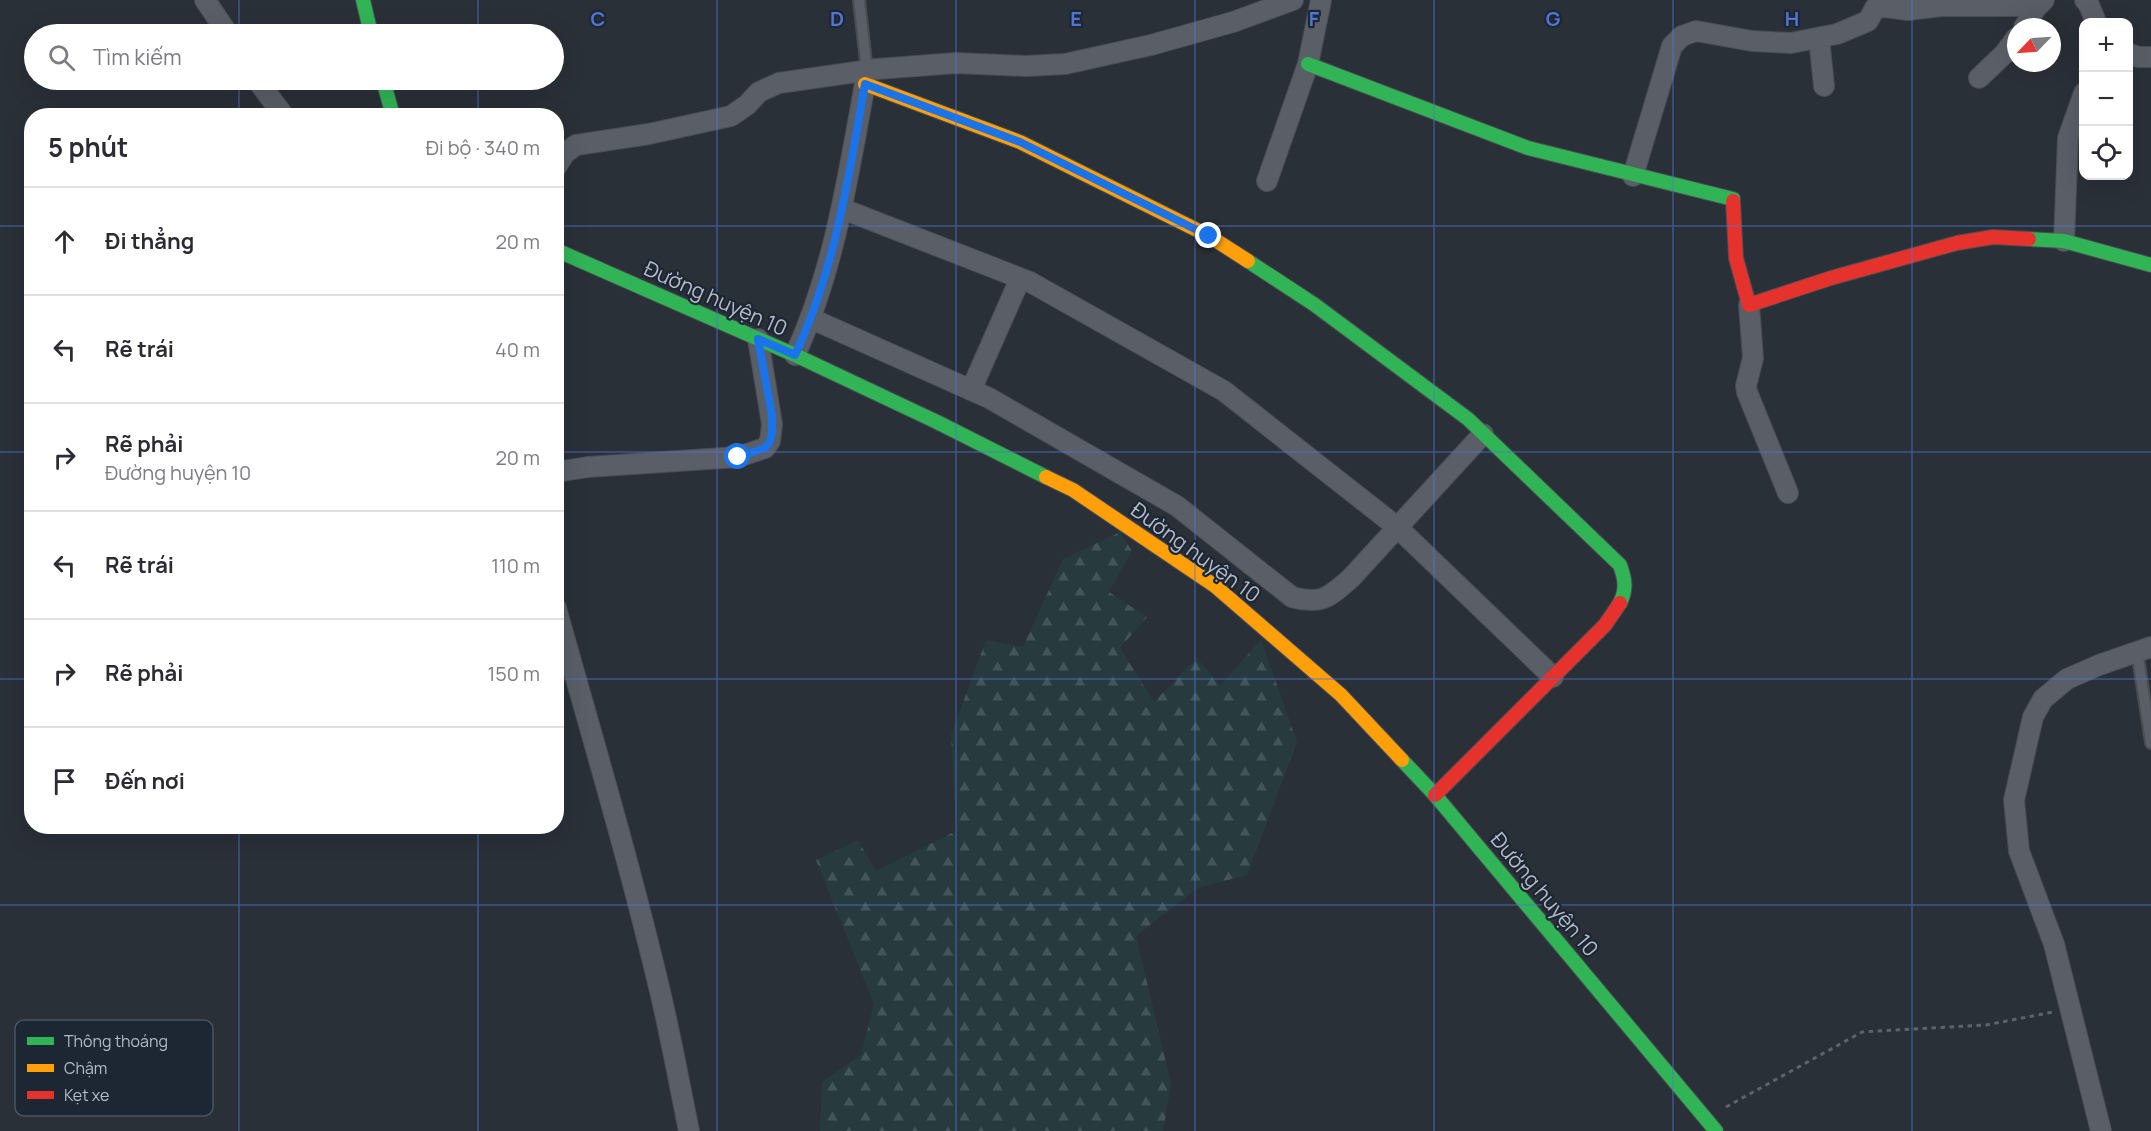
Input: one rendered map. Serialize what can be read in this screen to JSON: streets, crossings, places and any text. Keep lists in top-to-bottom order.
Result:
{
  "streets": {
    "street": ["Đường huyện 10"]
  },
  "legend": ["Thông thoáng", "Chậm", "Kẹt xe"],
  "north": "bottom left",
  "page": {
    "map_buttons": ["+", "−"],
    "search": "Tìm kiếm",
    "heading": ["5 phút", "Đi bộ · 340 m"],
    "list": [
      ["Đi thẳng", "20 m"],
      ["Rẽ trái", "40 m"],
      ["Rẽ phải", "Đường huyện 10", "20 m"],
      ["Rẽ trái", "110 m"],
      ["Rẽ phải", "150 m"],
      "Đến nơi"
    ]
  },
  "grid": {
    "columns": [
      "C",
      "D",
      "E",
      "F",
      "G",
      "H"
    ]
  }
}
